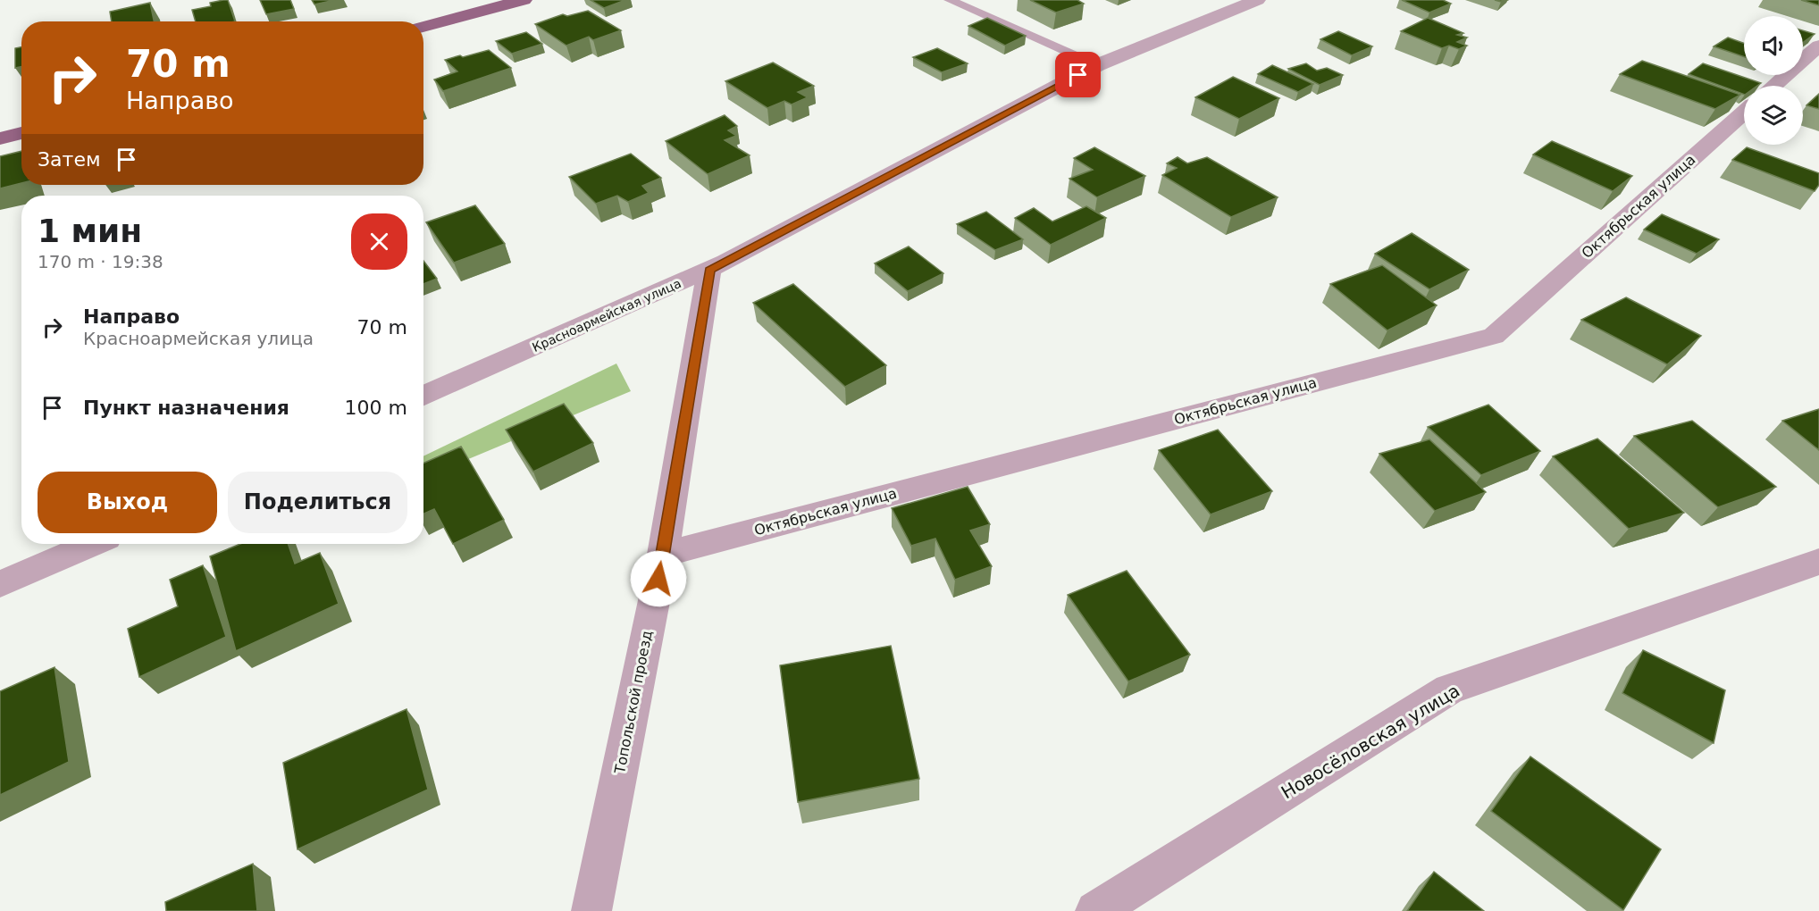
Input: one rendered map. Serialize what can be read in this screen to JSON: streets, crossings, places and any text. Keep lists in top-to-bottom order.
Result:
{
  "streets": {
    "street": [
      "Октябрьская улица",
      "Красноармейская улица",
      "Топольской проезд",
      "Новосёловская улица"
    ]
  },
  "crossings": [
    ["Октябрьская улица", "Топольской проезд"],
    ["Красноармейская улица", "Топольской проезд"]
  ],
  "page": {
    "turn": ["70 m", "Направо"],
    "then": "Затем",
    "heading": ["1 мин", "170 m · 19:38"],
    "list": [
      {
        "name": "Направо",
        "note": "Красноармейская улица",
        "value": "70 m"
      },
      {
        "name": "Пункт назначения",
        "value": "100 m"
      }
    ],
    "buttons": ["Выход", "Поделиться"]
  }
}
